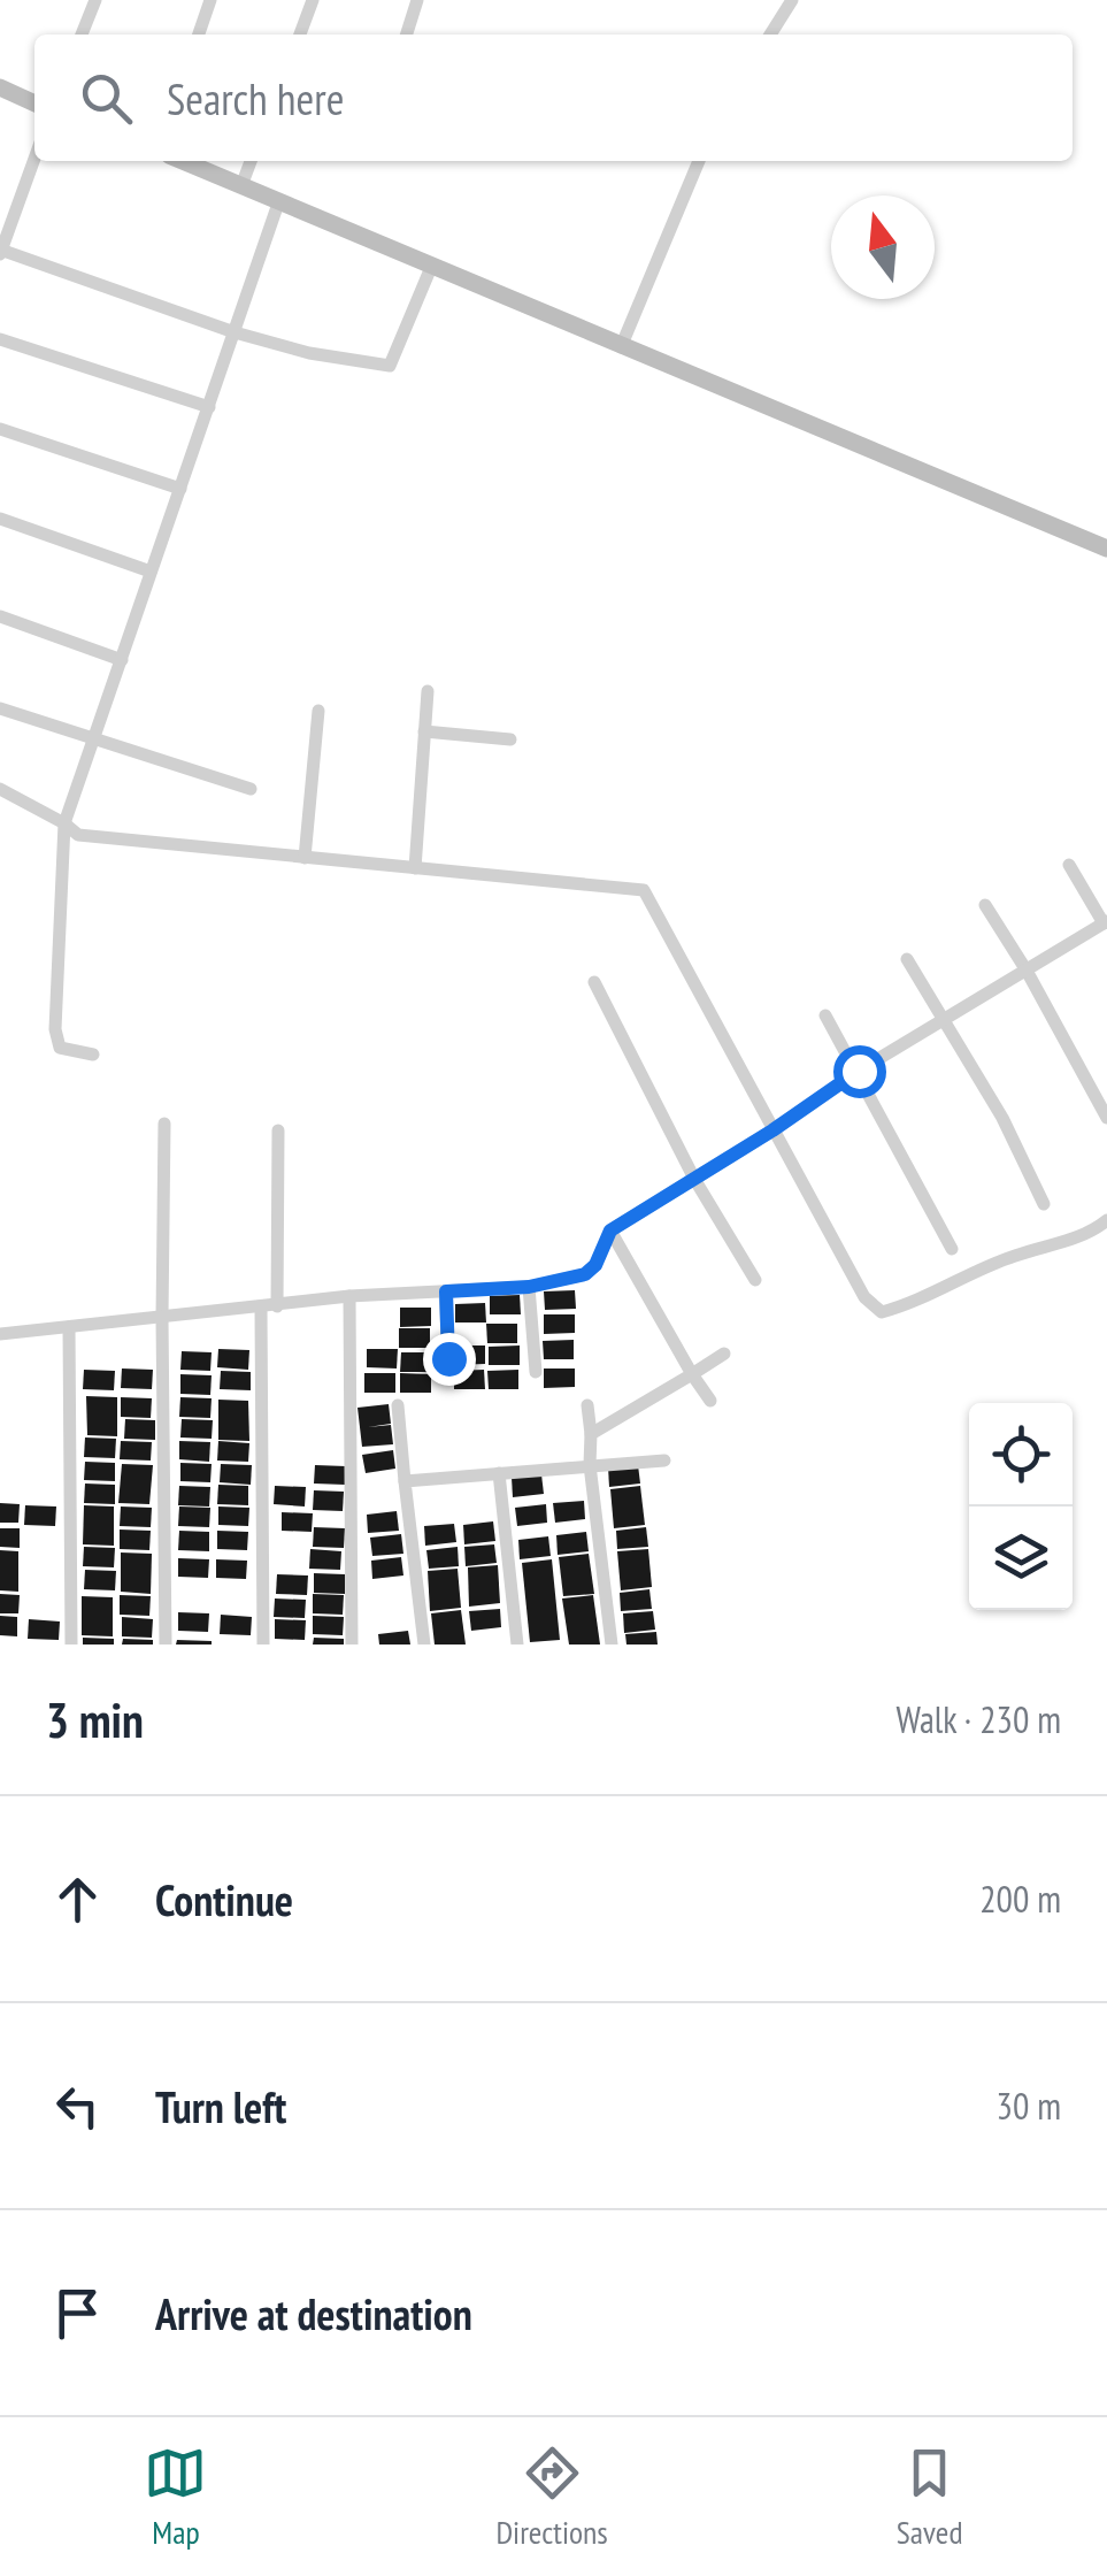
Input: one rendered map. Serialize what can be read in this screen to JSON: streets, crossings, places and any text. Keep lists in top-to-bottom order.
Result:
{
  "north": "top",
  "page": {
    "search": "Search here",
    "heading": ["3 min", "Walk · 230 m"],
    "list": [
      ["Continue", "200 m"],
      ["Turn left", "30 m"],
      "Arrive at destination"
    ],
    "nav": ["Map", "Directions", "Saved"]
  }
}
